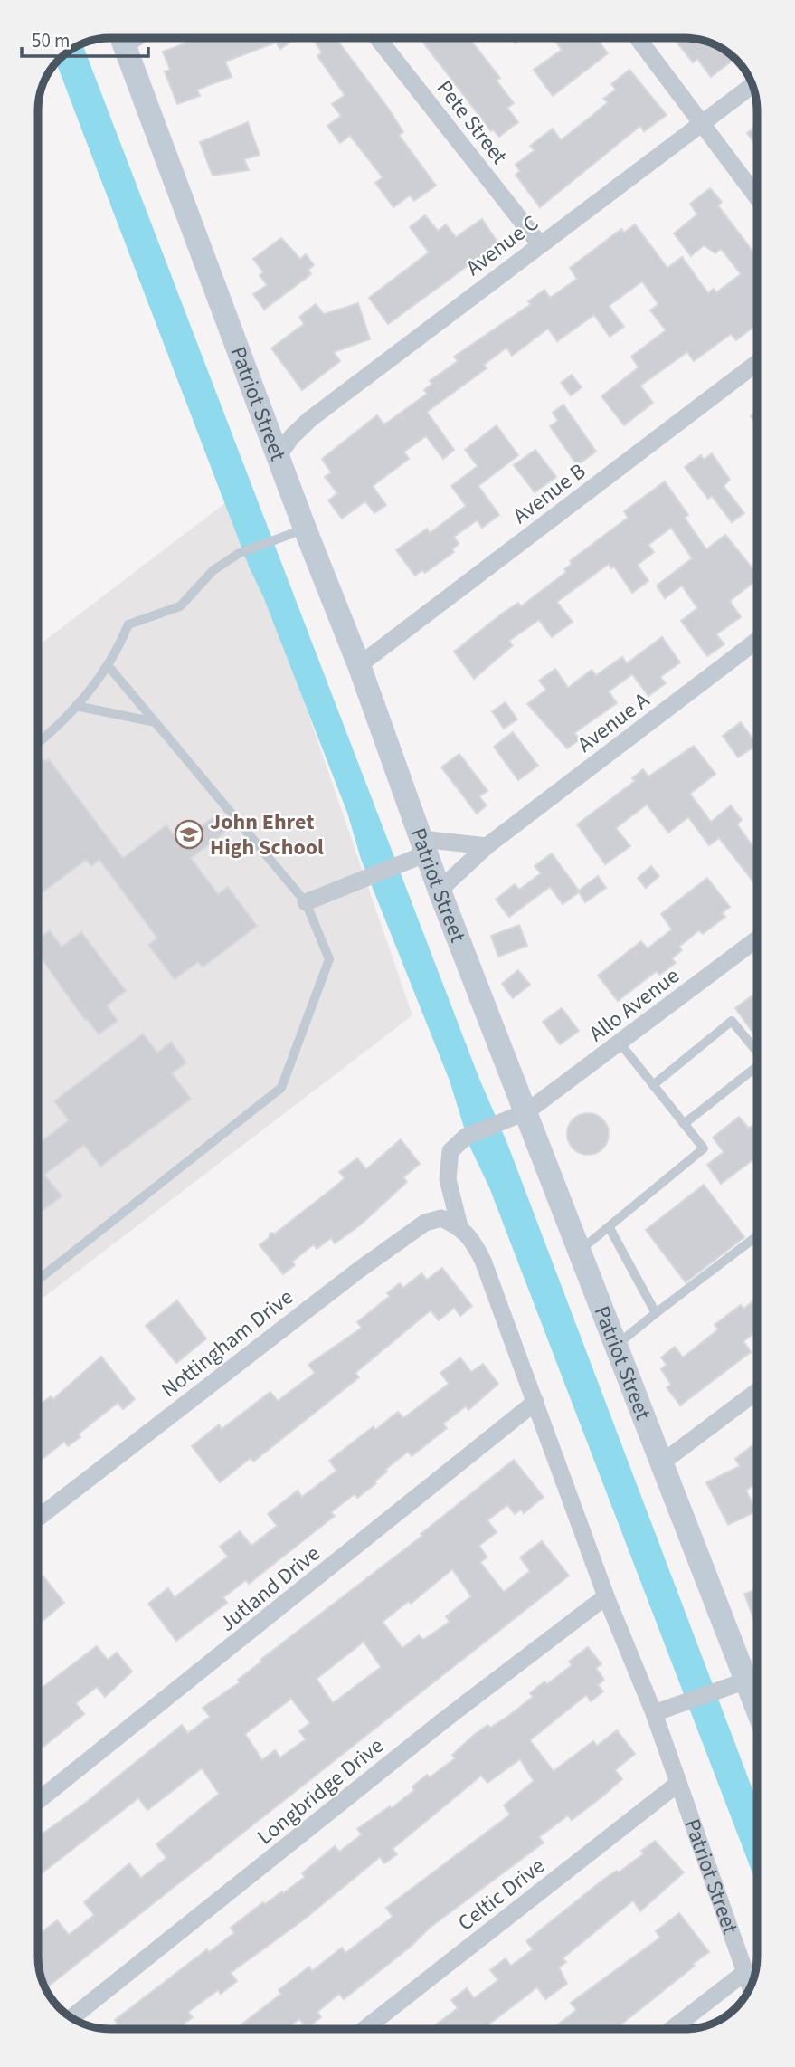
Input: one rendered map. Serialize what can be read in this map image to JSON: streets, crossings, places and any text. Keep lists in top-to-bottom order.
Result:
{
  "streets": {
    "main road": ["Patriot Street"],
    "street": [
      "Pete Street",
      "Avenue C",
      "Avenue B",
      "Avenue A",
      "Allo Avenue",
      "Nottingham Drive",
      "Jutland Drive",
      "Longbridge Drive",
      "Celtic Drive"
    ]
  },
  "crossings": [
    ["Pete Street", "Avenue C"],
    ["Avenue C", "Patriot Street"],
    ["Patriot Street", "Avenue B"],
    ["Patriot Street", "Avenue A"],
    ["Patriot Street", "Allo Avenue"],
    ["Patriot Street", "Nottingham Drive"],
    ["Patriot Street", "Jutland Drive"],
    ["Patriot Street", "Longbridge Drive"],
    ["Patriot Street", "Celtic Drive"],
    ["Allo Avenue", "Nottingham Drive"]
  ],
  "places": {
    "school or university": ["John Ehret High School"]
  },
  "scale_bar": "50 m"
}
